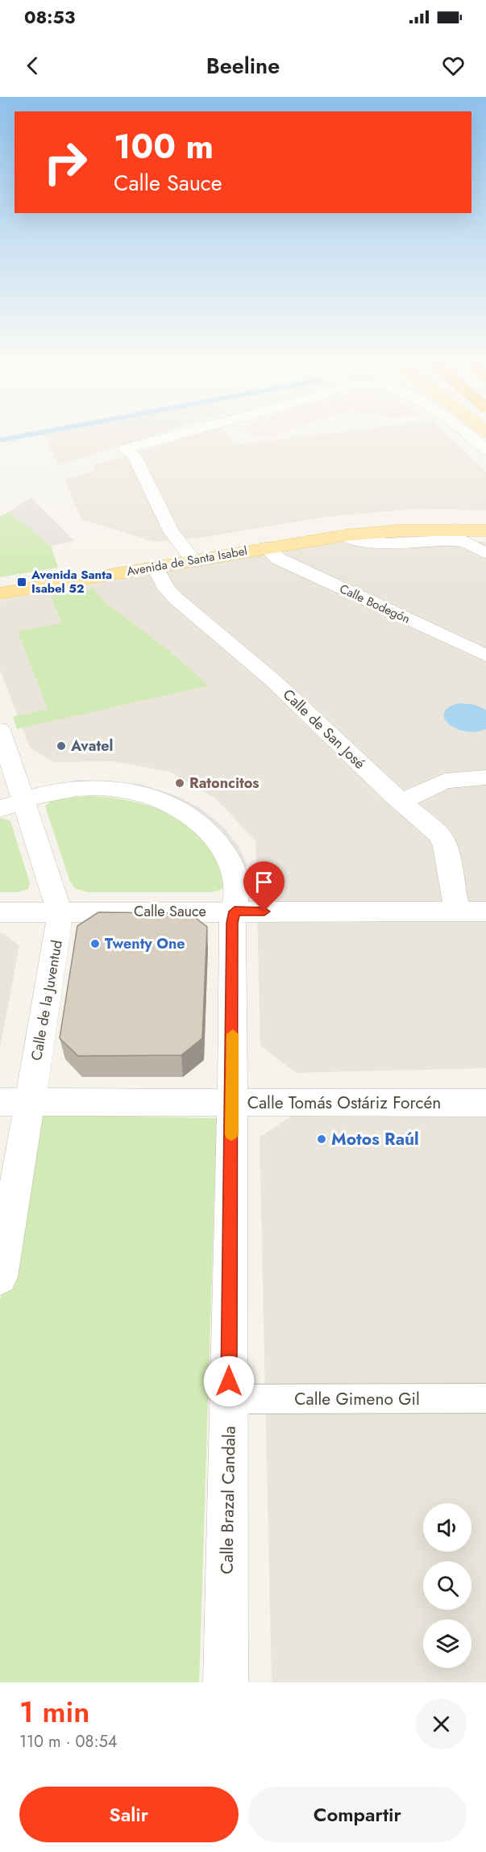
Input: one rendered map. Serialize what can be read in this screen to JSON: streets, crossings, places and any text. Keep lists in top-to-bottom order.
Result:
{
  "streets": {
    "main road": ["Avenida de Santa Isabel"],
    "street": [
      "Calle Bodegón",
      "Calle de San José",
      "Calle Sauce",
      "Calle de la Juventud",
      "Calle Tomás Ostáriz Forcén",
      "Calle Gimeno Gil",
      "Calle Brazal Candala"
    ]
  },
  "crossings": [
    ["Avenida de Santa Isabel", "Calle Bodegón"],
    ["Avenida de Santa Isabel", "Calle de San José"],
    ["Calle de San José", "Calle Sauce"],
    ["Calle Sauce", "Calle de la Juventud"],
    ["Calle Sauce", "Calle Brazal Candala"],
    ["Calle de la Juventud", "Calle Tomás Ostáriz Forcén"],
    ["Calle de la Juventud", "Calle Brazal Candala"],
    ["Calle Tomás Ostáriz Forcén", "Calle Brazal Candala"],
    ["Calle Gimeno Gil", "Calle Brazal Candala"]
  ],
  "places": {
    "transit": ["Avenida Santa Isabel 52"],
    "other": [
      "Avatel",
      "Ratoncitos",
      "Twenty One",
      "Motos Raúl"
    ]
  },
  "page": {
    "status": "08:53",
    "header": "Beeline",
    "turn": ["100 m", "Calle Sauce"],
    "heading": ["1 min", "110 m · 08:54"],
    "buttons": ["Salir", "Compartir"]
  }
}
